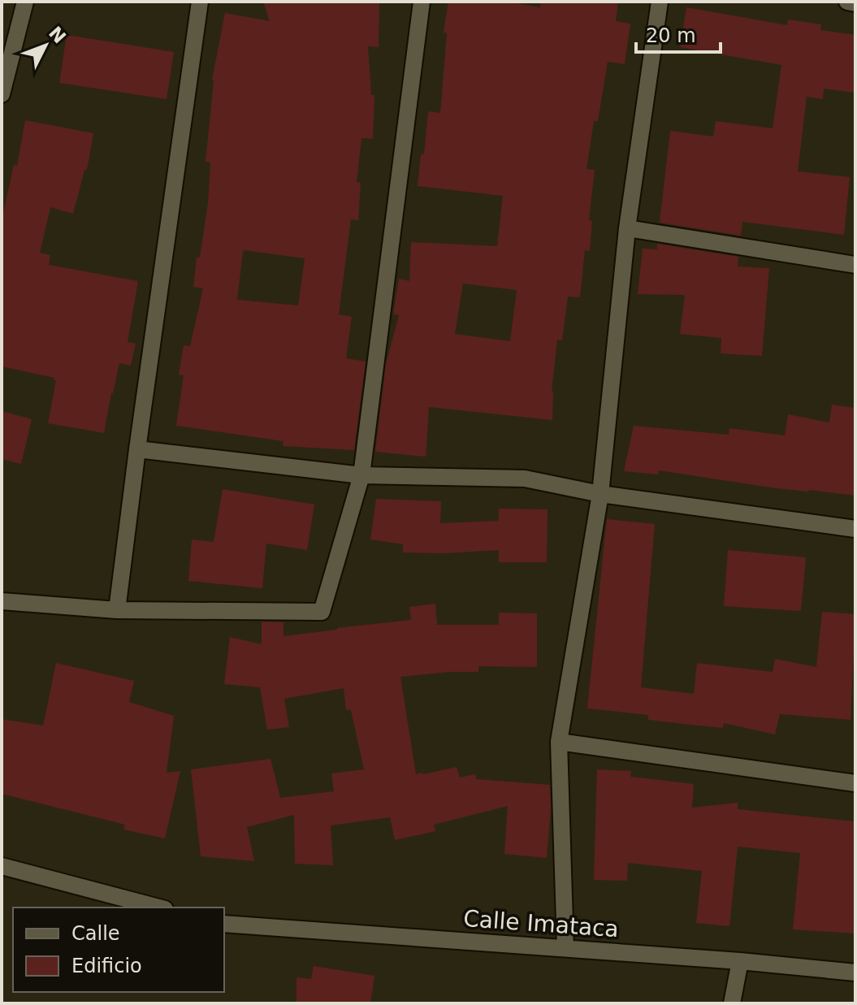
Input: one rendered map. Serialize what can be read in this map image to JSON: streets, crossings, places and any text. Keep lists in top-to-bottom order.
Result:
{
  "streets": {
    "street": ["Calle Imataca"]
  },
  "legend": ["Calle", "Edificio"],
  "scale_bar": "20 m",
  "north": "top right"
}
